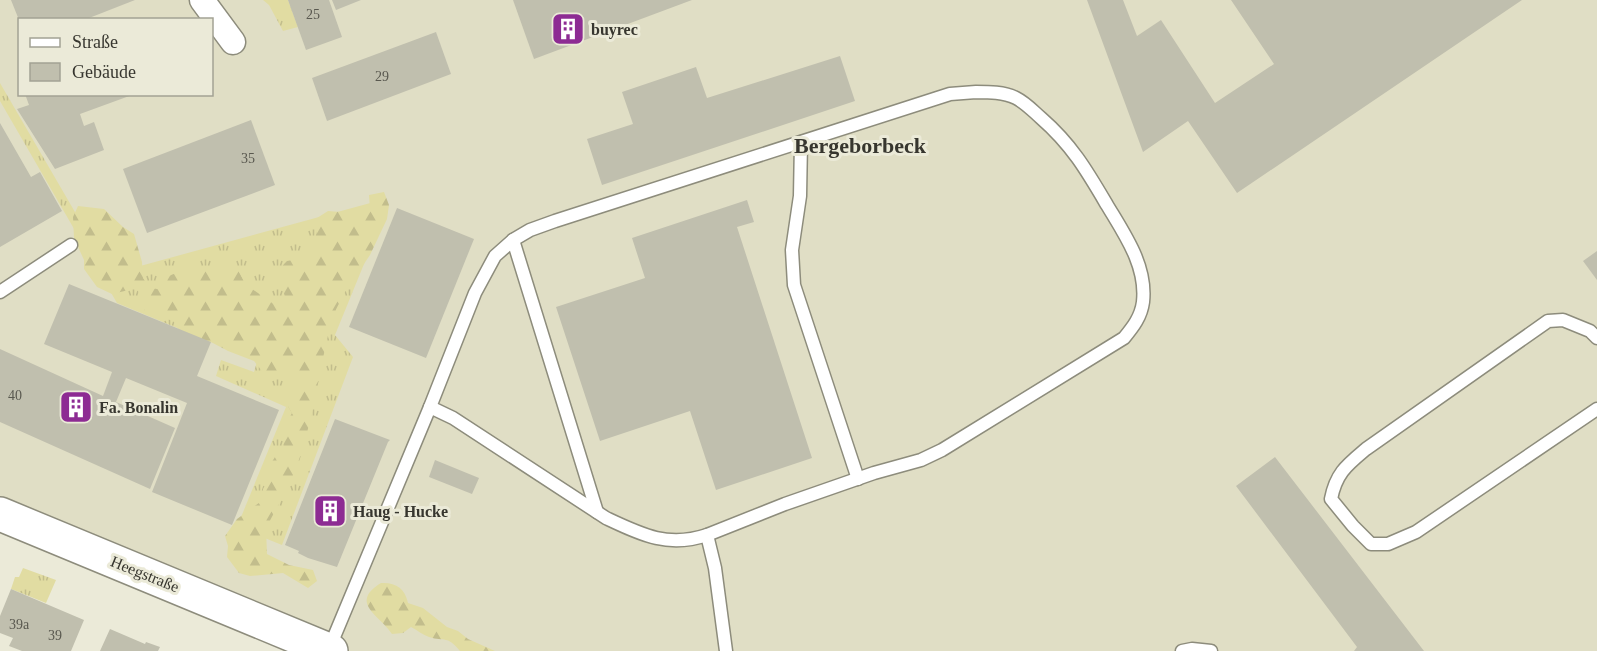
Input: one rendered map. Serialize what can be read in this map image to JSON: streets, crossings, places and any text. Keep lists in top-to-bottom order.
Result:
{
  "streets": {
    "street": ["Heegstraße"]
  },
  "districts": ["Bergeborbeck"],
  "places": {
    "building": ["buyrec", "Fa. Bonalin", "Haug - Hucke"]
  },
  "house_numbers": [
    "25",
    "29",
    "35",
    "40",
    "39a",
    "39"
  ],
  "legend": ["Straße", "Gebäude"]
}
